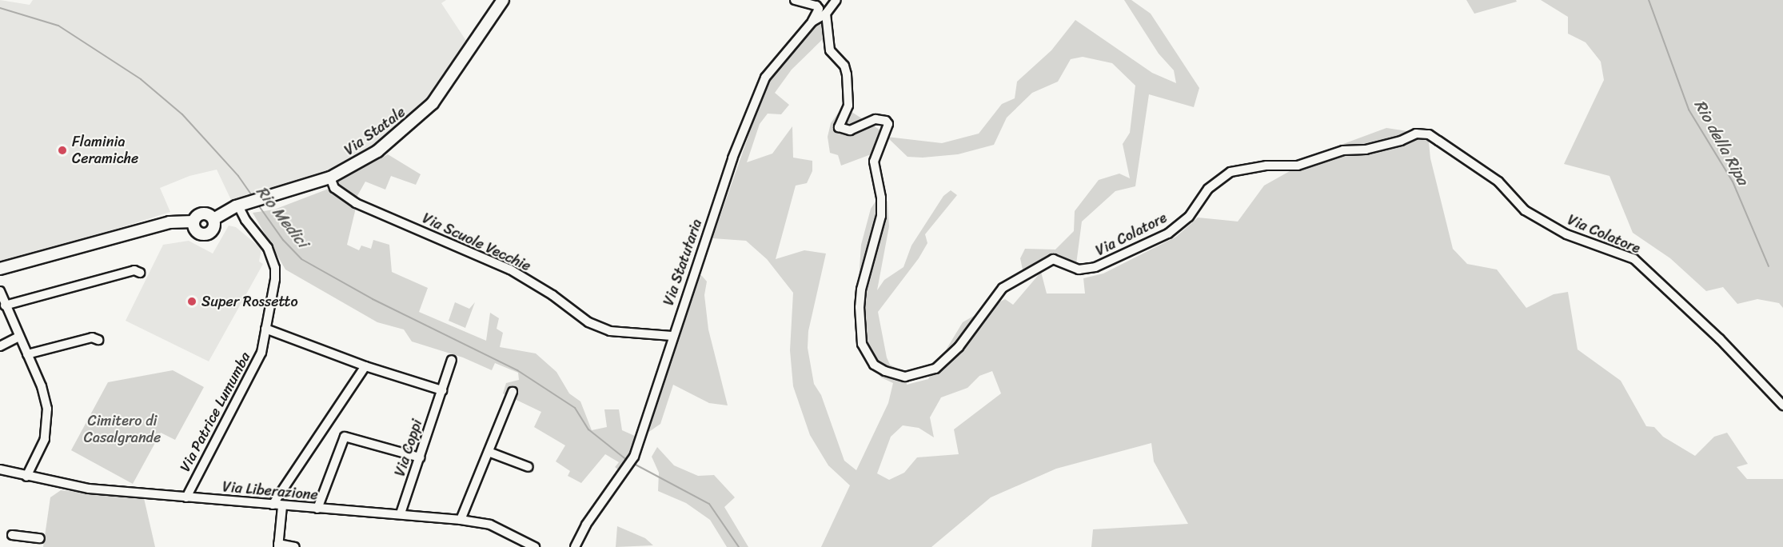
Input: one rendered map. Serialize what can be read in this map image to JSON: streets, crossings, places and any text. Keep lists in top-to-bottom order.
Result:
{
  "streets": {
    "main road": ["Via Statale"],
    "street": [
      "Via Colatore",
      "Via Scuole Vecchie",
      "Via Statutaria",
      "Via Patrice Lumumba",
      "Via Coppi",
      "Via Liberazione"
    ]
  },
  "crossings": [
    ["Via Statale", "Via Scuole Vecchie"],
    ["Via Statale", "Via Patrice Lumumba"],
    ["Via Colatore", "Via Statutaria"],
    ["Via Scuole Vecchie", "Via Statutaria"],
    ["Via Patrice Lumumba", "Via Liberazione"],
    ["Via Coppi", "Via Liberazione"]
  ],
  "water": ["Rio della Ripa", "Rio Medici"],
  "parks": ["Cimitero di Casalgrande"],
  "places": ["Flaminia Ceramiche", "Super Rossetto"]
}
